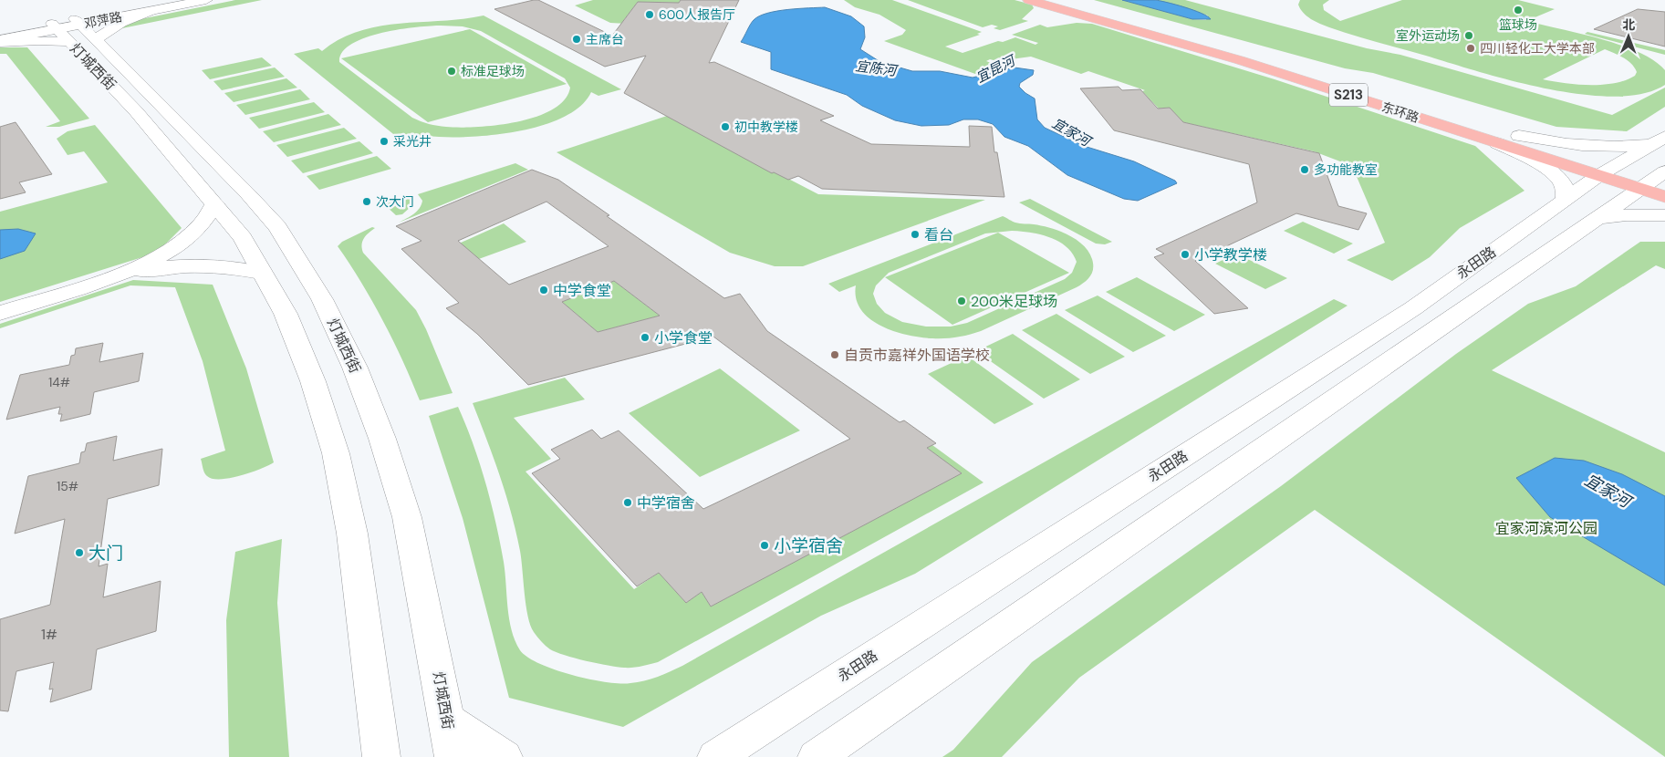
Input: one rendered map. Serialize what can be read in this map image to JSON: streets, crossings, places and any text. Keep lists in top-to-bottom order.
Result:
{
  "streets": {
    "highway": ["S213", "东环路"],
    "street": ["邓萍路", "灯城西街", "永田路"]
  },
  "crossings": [
    ["邓萍路", "灯城西街"],
    ["东环路", "永田路"]
  ],
  "water": ["宜陈河", "宜昆河", "宜家河"],
  "parks": ["宜家河滨河公园"],
  "places": [
    "篮球场",
    "600人报告厅",
    "室外运动场",
    "主席台",
    "四川轻化工大学本部",
    "标准足球场",
    "初中教学楼",
    "采光井",
    "多功能教室",
    "次大门",
    "看台",
    "小学教学楼",
    "中学食堂",
    "200米足球场",
    "小学食堂",
    "自贡市嘉祥外国语学校",
    "中学宿舍",
    "小学宿舍",
    "大门"
  ],
  "house_numbers": ["14#", "15#", "1#"],
  "north": "top"
}
